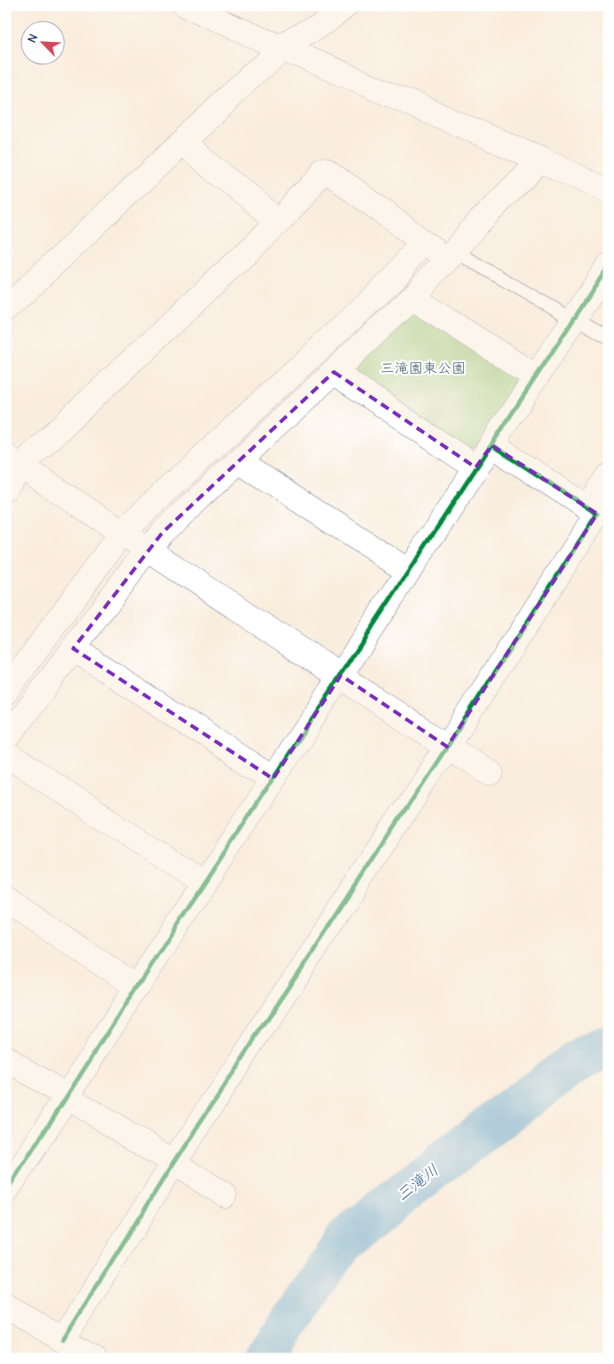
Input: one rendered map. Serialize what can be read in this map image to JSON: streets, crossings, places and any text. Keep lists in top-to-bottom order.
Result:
{
  "water": ["三滝川"],
  "parks": ["三滝園東公園"],
  "north": "top left"
}
